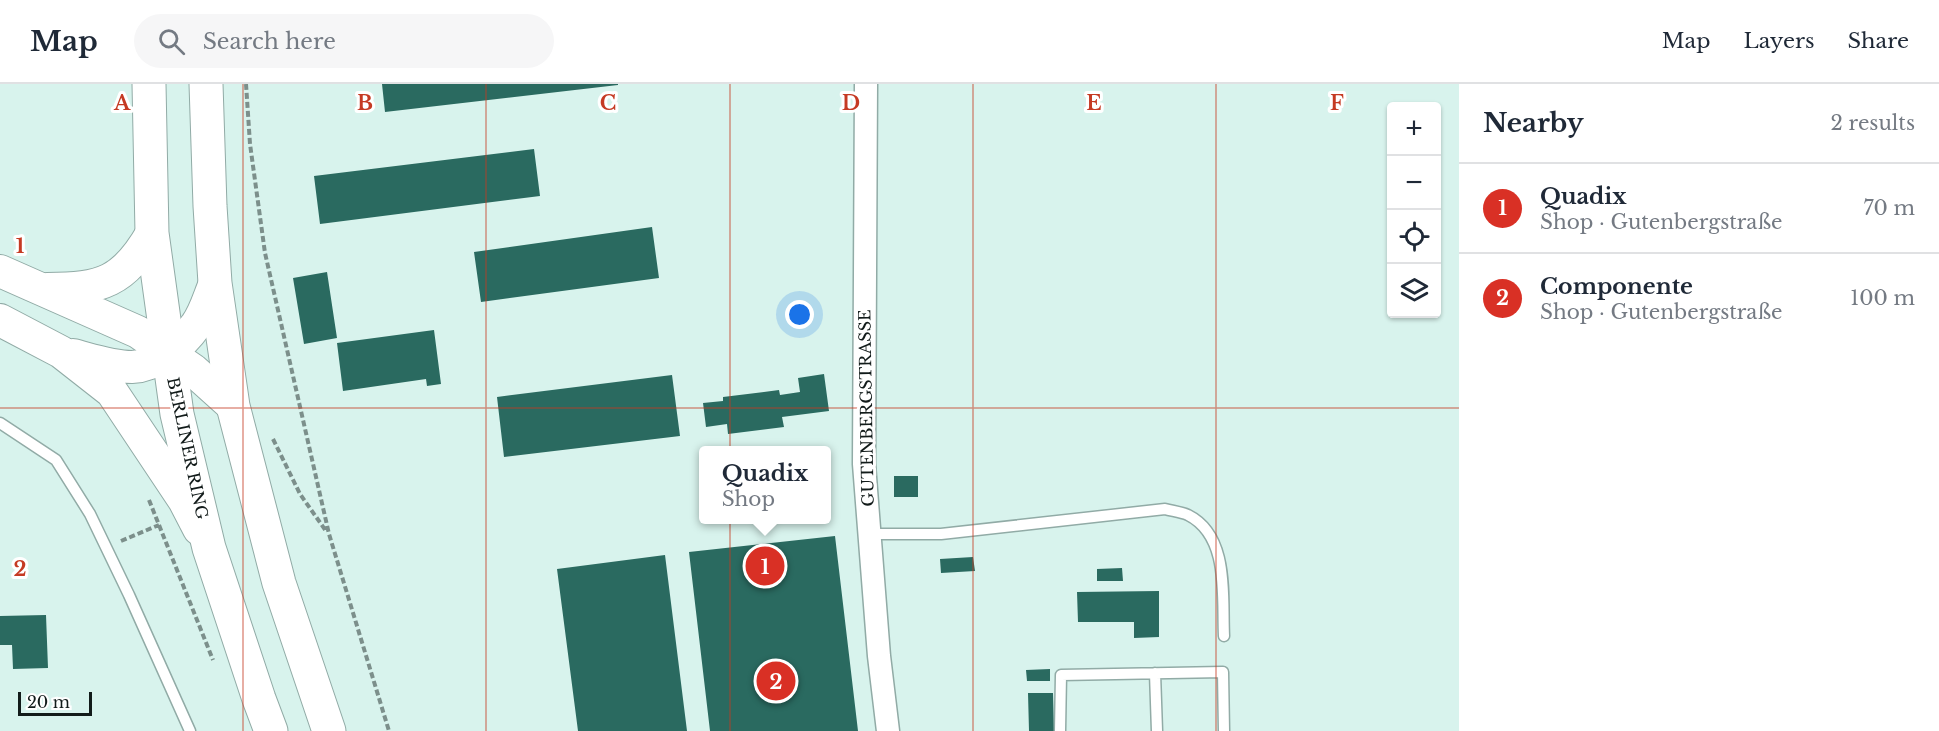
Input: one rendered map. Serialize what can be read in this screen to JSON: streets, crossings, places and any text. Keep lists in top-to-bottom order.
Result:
{
  "streets": {
    "main road": ["BERLINER RING"],
    "street": ["GUTENBERGSTRASSE"]
  },
  "scale_bar": "20 m",
  "page": {
    "header": "Map",
    "search": "Search here",
    "nav": ["Map", "Layers", "Share"],
    "heading": ["Nearby", "2 results"],
    "map_buttons": ["+", "−"],
    "list": [
      {
        "mark": "1",
        "name": "Quadix",
        "note": "Shop · Gutenbergstraße",
        "value": "70 m"
      },
      {
        "mark": "2",
        "name": "Componente",
        "note": "Shop · Gutenbergstraße",
        "value": "100 m"
      }
    ],
    "popup": ["Quadix", "Shop"],
    "pins": ["1", "2"],
    "scale": "20 m"
  },
  "grid": {
    "columns": [
      "A",
      "B",
      "C",
      "D",
      "E",
      "F"
    ],
    "rows": ["1", "2"]
  }
}
